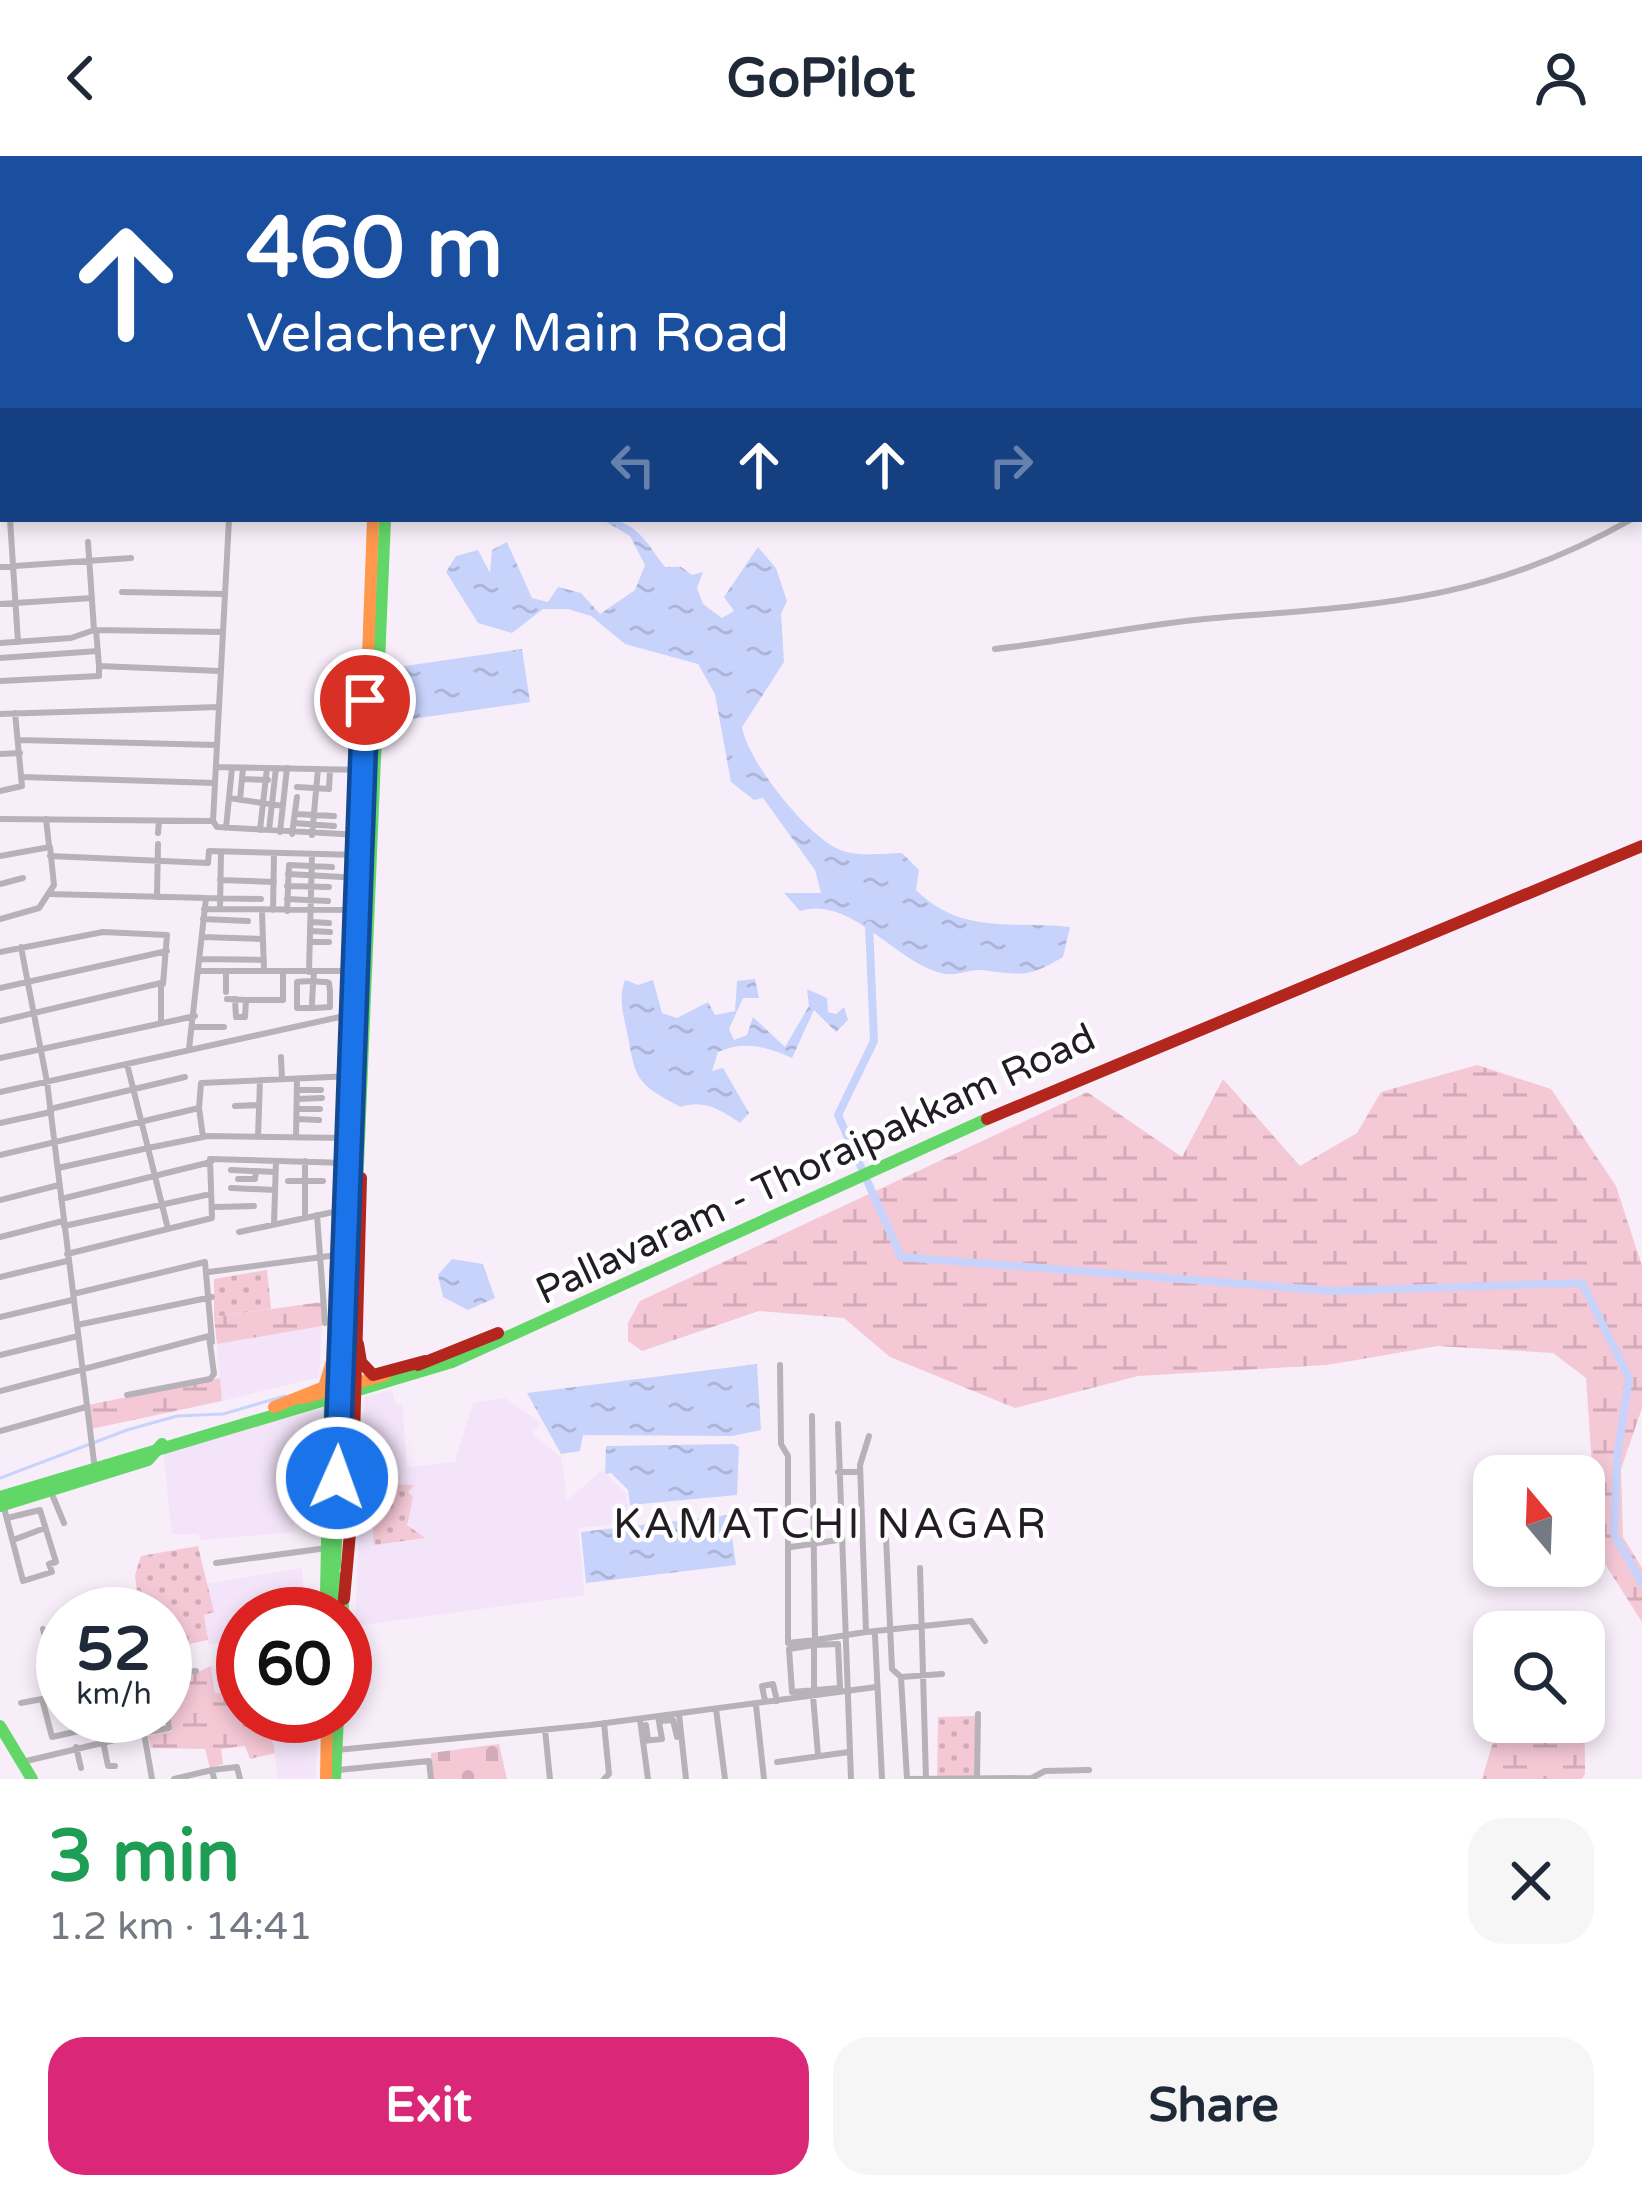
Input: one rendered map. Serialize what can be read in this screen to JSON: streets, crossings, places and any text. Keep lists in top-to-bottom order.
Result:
{
  "streets": {
    "main road": ["Pallavaram - Thoraipakkam Road"]
  },
  "districts": ["KAMATCHI NAGAR"],
  "north": "top",
  "page": {
    "header": "GoPilot",
    "turn": ["460 m", "Velachery Main Road"],
    "speed": "52 km/h",
    "limit": "60",
    "heading": ["3 min", "1.2 km · 14:41"],
    "buttons": ["Exit", "Share"]
  }
}
